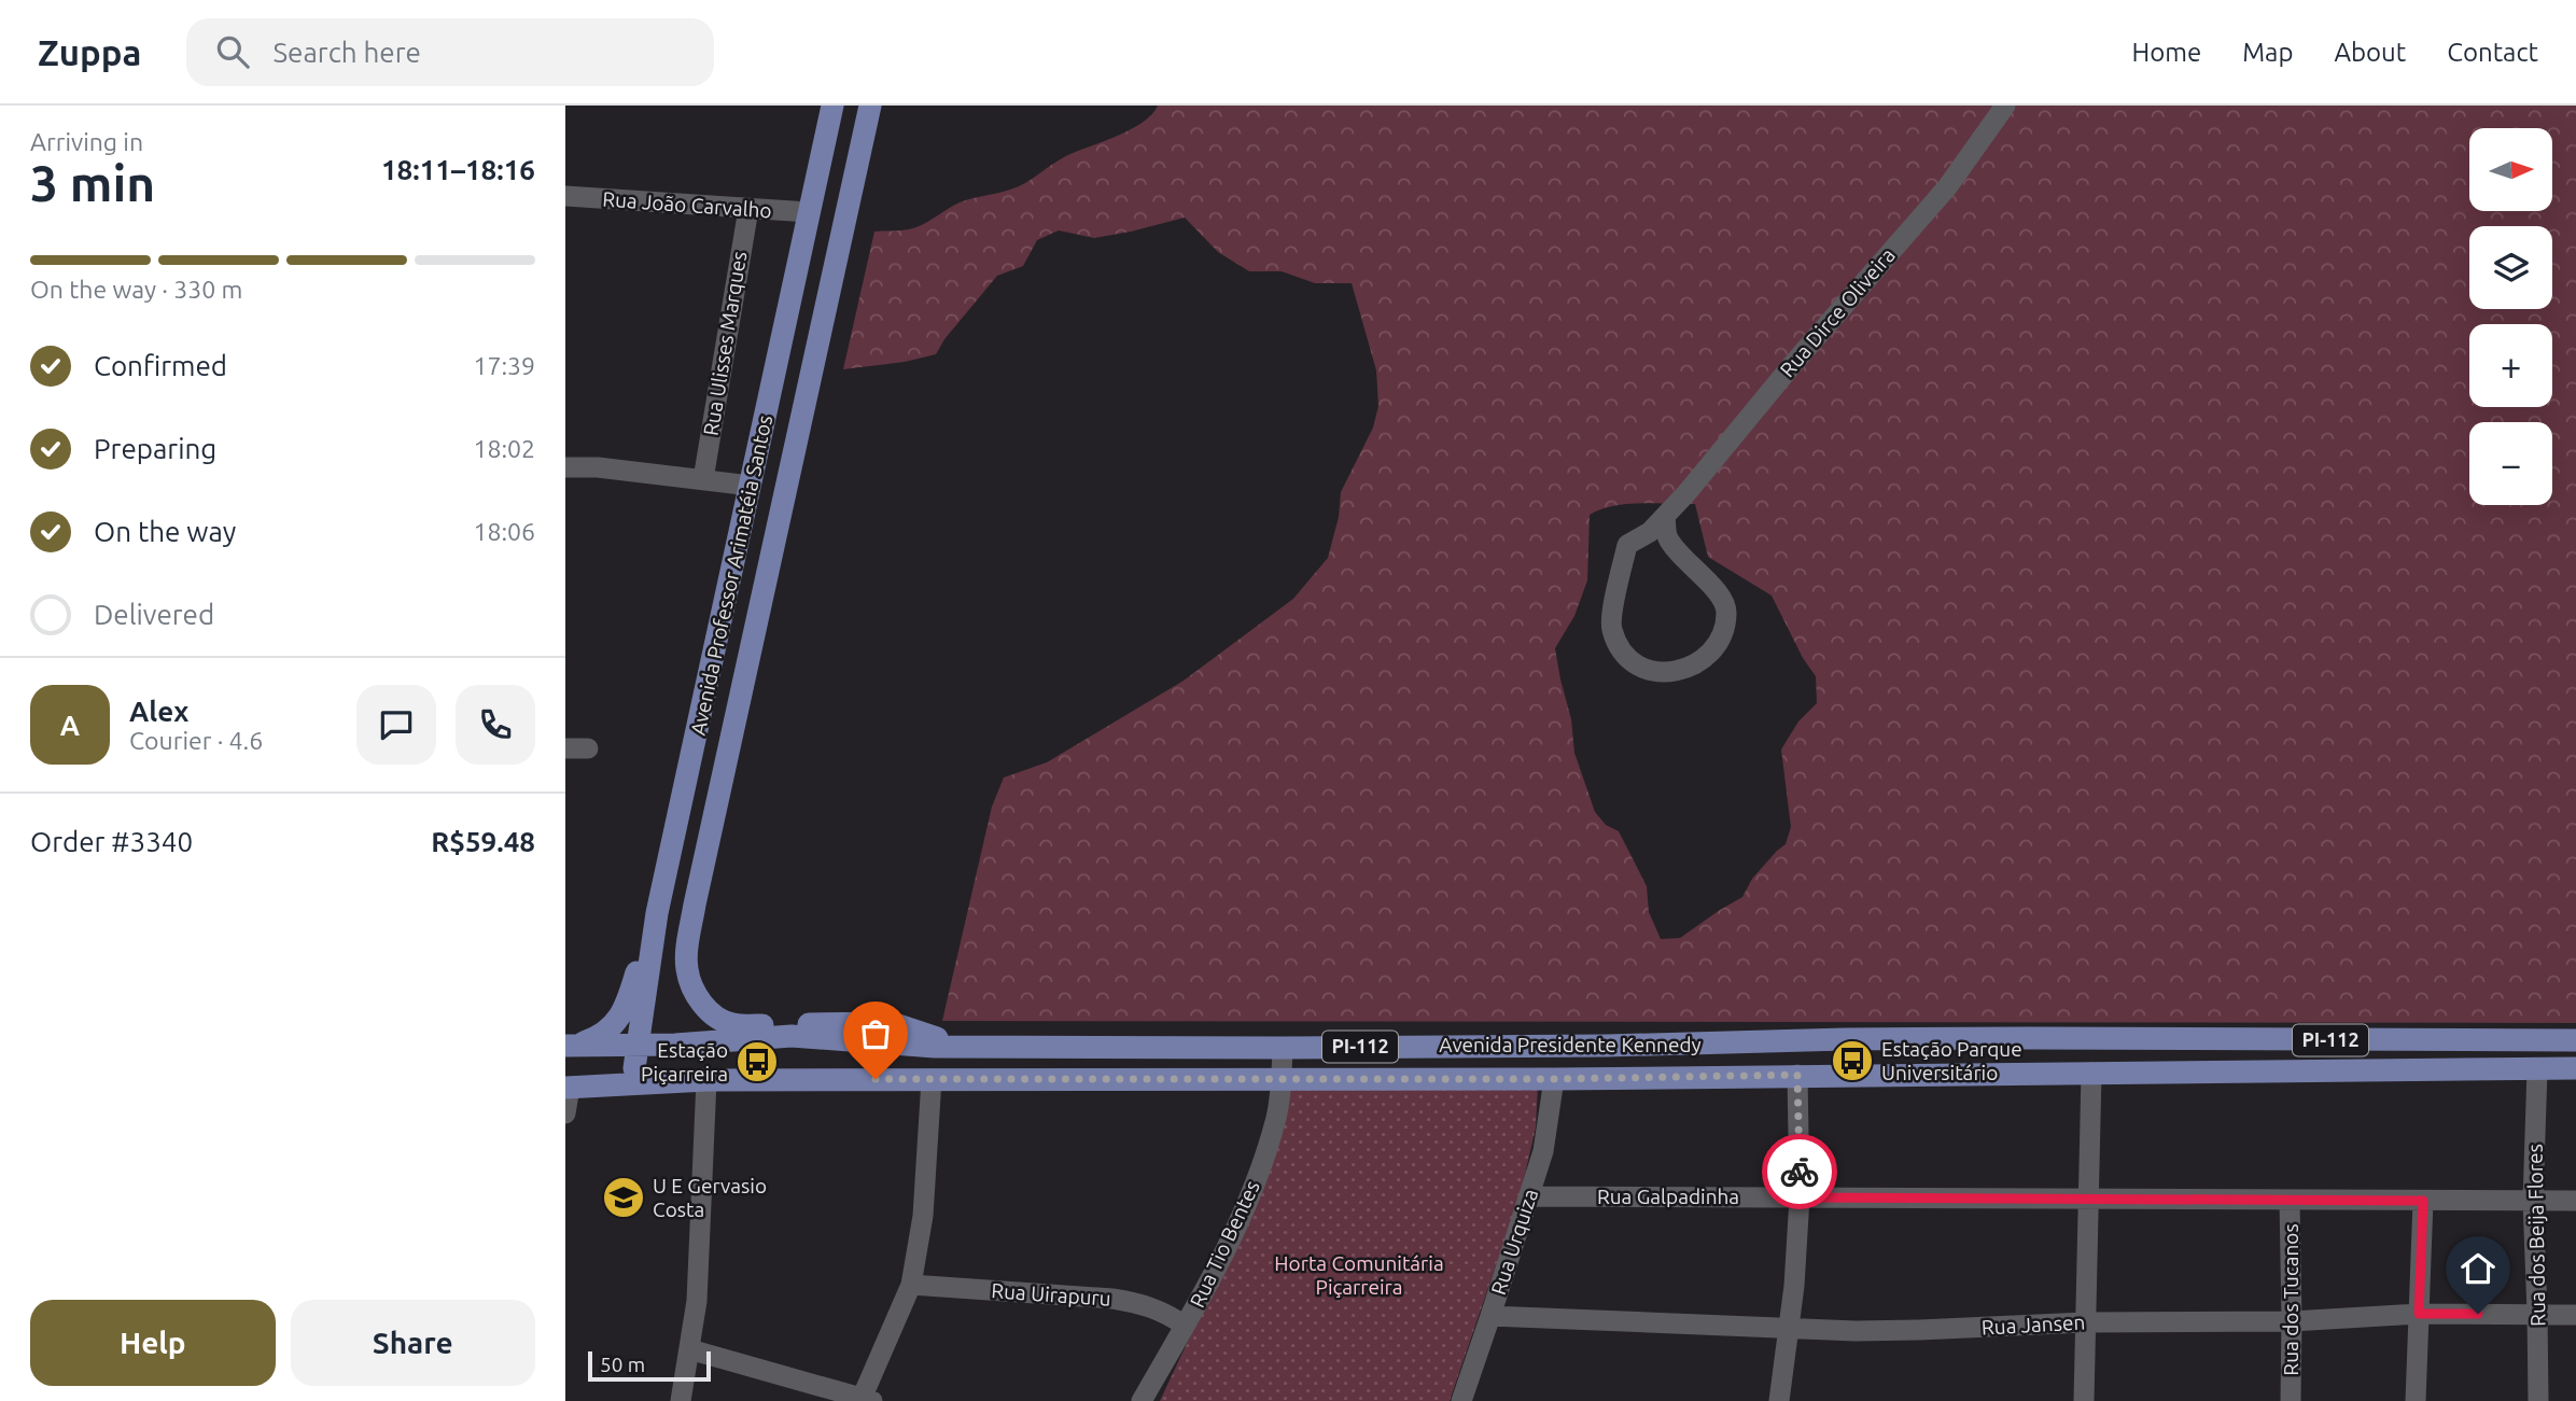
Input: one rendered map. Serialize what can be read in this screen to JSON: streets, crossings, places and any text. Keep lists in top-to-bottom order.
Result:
{
  "streets": {
    "main road": ["Avenida Professor Arimatéia Santos", "PI-112", "Avenida Presidente Kennedy"],
    "street": [
      "Rua João Carvalho",
      "Rua Dirce Oliveira",
      "Rua Ulisses Marques",
      "Rua Galpadinha",
      "Rua dos Beija Flores",
      "Rua Urquiza",
      "Rua Tio Bentes",
      "Rua Uirapuru",
      "Rua dos Tucanos",
      "Rua Jansen"
    ]
  },
  "crossings": [
    ["Rua João Carvalho", "Rua Ulisses Marques"],
    ["Rua João Carvalho", "Avenida Professor Arimatéia Santos"],
    ["Avenida Professor Arimatéia Santos", "Avenida Presidente Kennedy"],
    ["Avenida Presidente Kennedy", "Rua dos Beija Flores"],
    ["Avenida Presidente Kennedy", "Rua Urquiza"],
    ["Avenida Presidente Kennedy", "Rua Tio Bentes"],
    ["Rua Galpadinha", "Rua dos Beija Flores"],
    ["Rua Galpadinha", "Rua Urquiza"],
    ["Rua Galpadinha", "Rua dos Tucanos"],
    ["Rua dos Beija Flores", "Rua Jansen"],
    ["Rua Urquiza", "Rua Jansen"],
    ["Rua Tio Bentes", "Rua Uirapuru"],
    ["Rua dos Tucanos", "Rua Jansen"]
  ],
  "parks": ["Horta Comunitária Piçarreira"],
  "places": {
    "bus stop": ["Estação Parque Universitário", "Estação Piçarreira"],
    "school or university": ["U E Gervasio Costa"]
  },
  "scale_bar": "50 m",
  "north": "right",
  "page": {
    "header": "Zuppa",
    "search": "Search here",
    "nav": [
      "Home",
      "Map",
      "About",
      "Contact"
    ],
    "heading": ["3 min", "Arriving in", "18:11–18:16"],
    "panel": [
      "Alex",
      "Courier · 4.6",
      "Order #3340",
      "R$59.48"
    ],
    "map_buttons": ["+", "−"],
    "bar": "On the way · 330 m",
    "list": [
      ["Confirmed", "17:39"],
      ["Preparing", "18:02"],
      ["On the way", "18:06"],
      "Delivered"
    ],
    "round": "A",
    "buttons": ["Help", "Share"],
    "scale": "50 m"
  }
}
